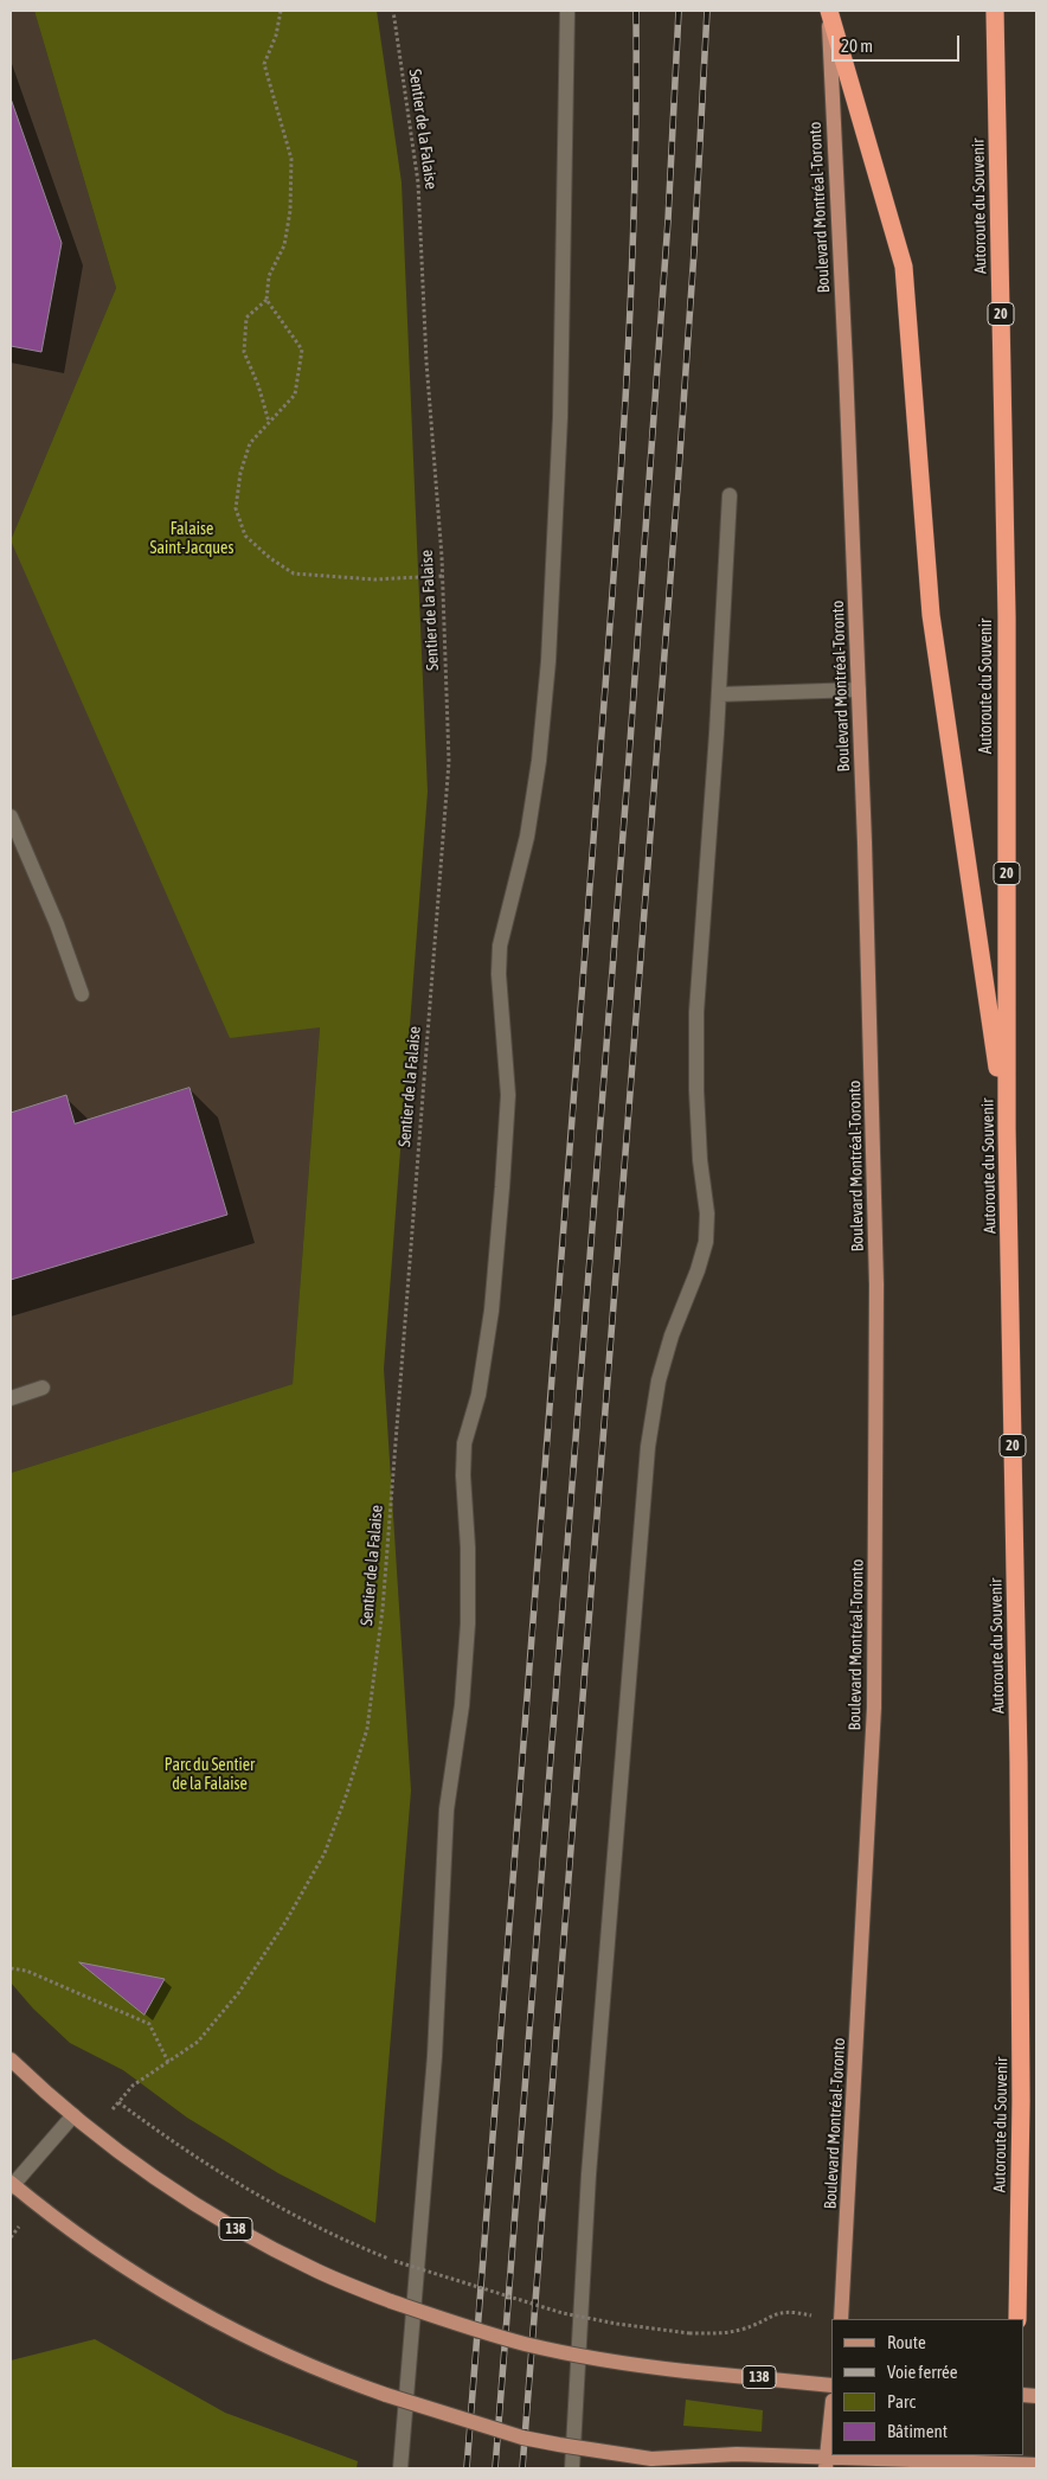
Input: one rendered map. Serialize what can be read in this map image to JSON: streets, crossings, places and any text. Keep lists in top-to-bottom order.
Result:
{
  "streets": {
    "highway": ["Autoroute du Souvenir", "20"],
    "main road": ["Boulevard Montréal-Toronto", "138"],
    "path": ["Sentier de la Falaise"]
  },
  "parks": ["Falaise Saint-Jacques", "Parc du Sentier de la Falaise"],
  "legend": [
    "Route",
    "Voie ferrée",
    "Parc",
    "Bâtiment"
  ],
  "scale_bar": "20 m"
}
